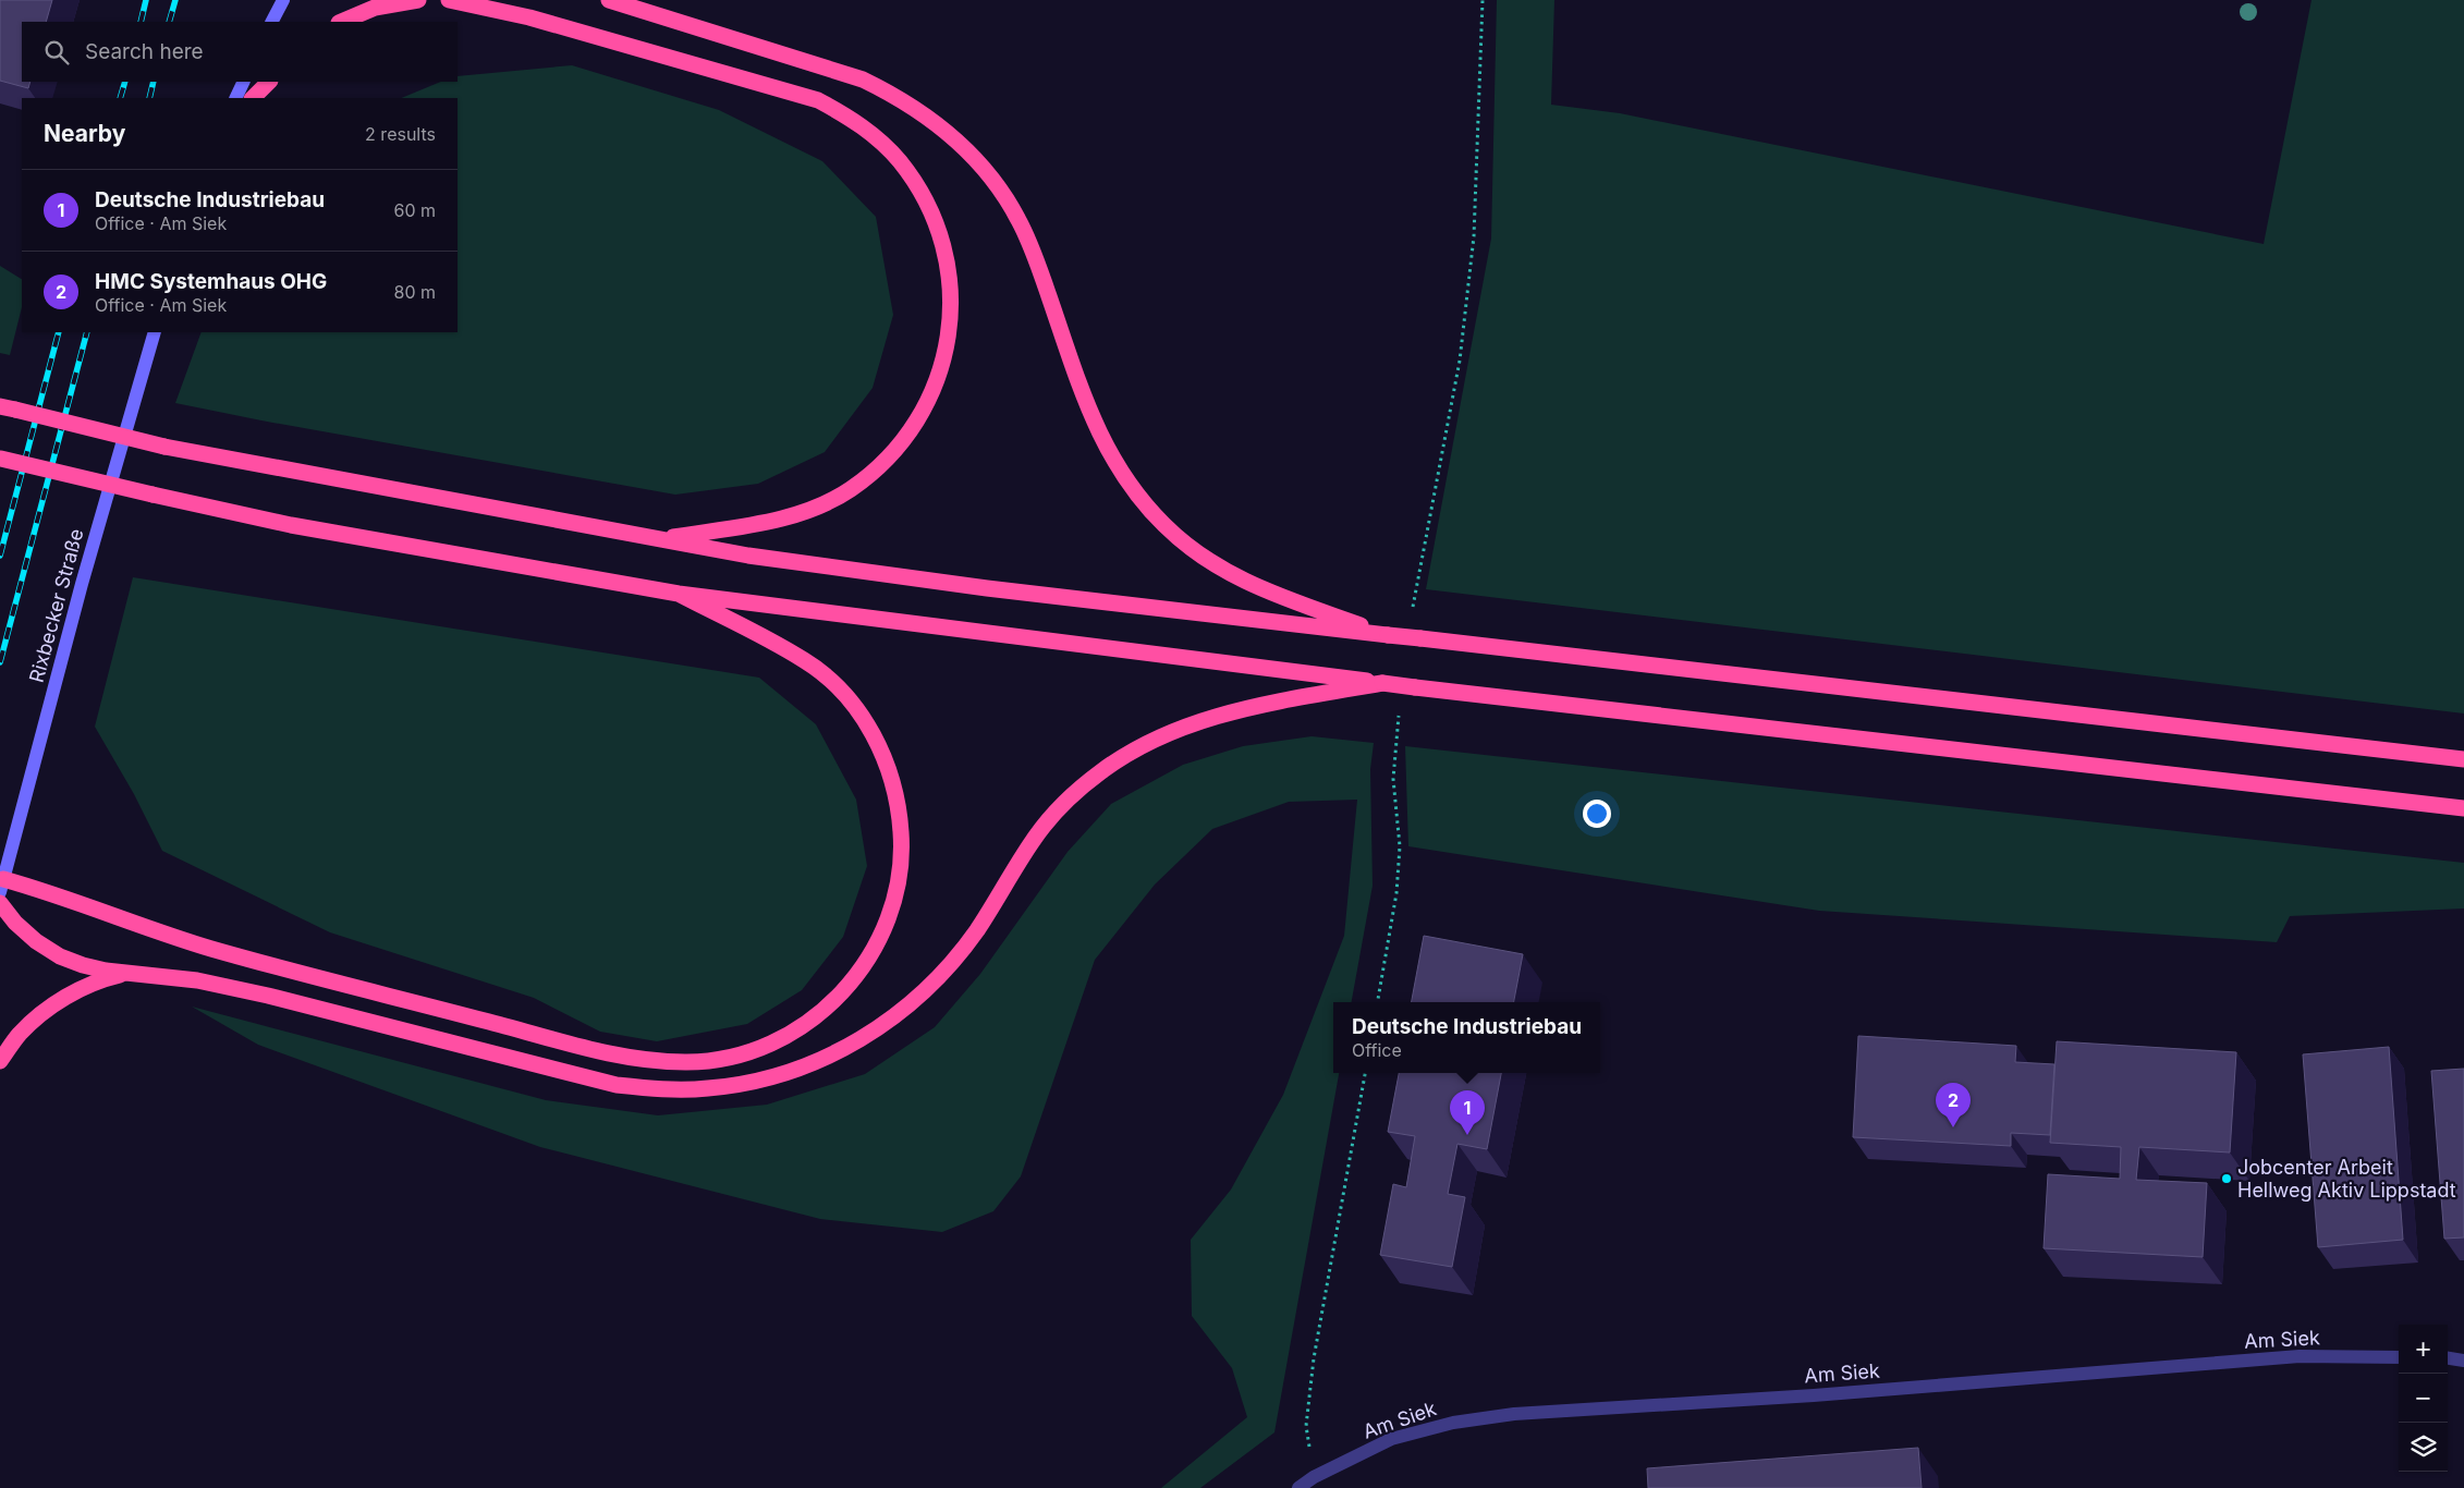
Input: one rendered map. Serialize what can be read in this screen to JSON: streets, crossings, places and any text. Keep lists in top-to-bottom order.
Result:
{
  "streets": {
    "main road": ["Rixbecker Straße"],
    "street": ["Am Siek"]
  },
  "places": ["Jobcenter Arbeit Hellweg Aktiv Lippstadt"],
  "page": {
    "search": "Search here",
    "heading": ["Nearby", "2 results"],
    "list": [
      {
        "mark": "1",
        "name": "Deutsche Industriebau",
        "note": "Office · Am Siek",
        "value": "60 m"
      },
      {
        "mark": "2",
        "name": "HMC Systemhaus OHG",
        "note": "Office · Am Siek",
        "value": "80 m"
      }
    ],
    "popup": ["Deutsche Industriebau", "Office"],
    "pins": ["2", "1"],
    "map_buttons": ["+", "−"]
  }
}
